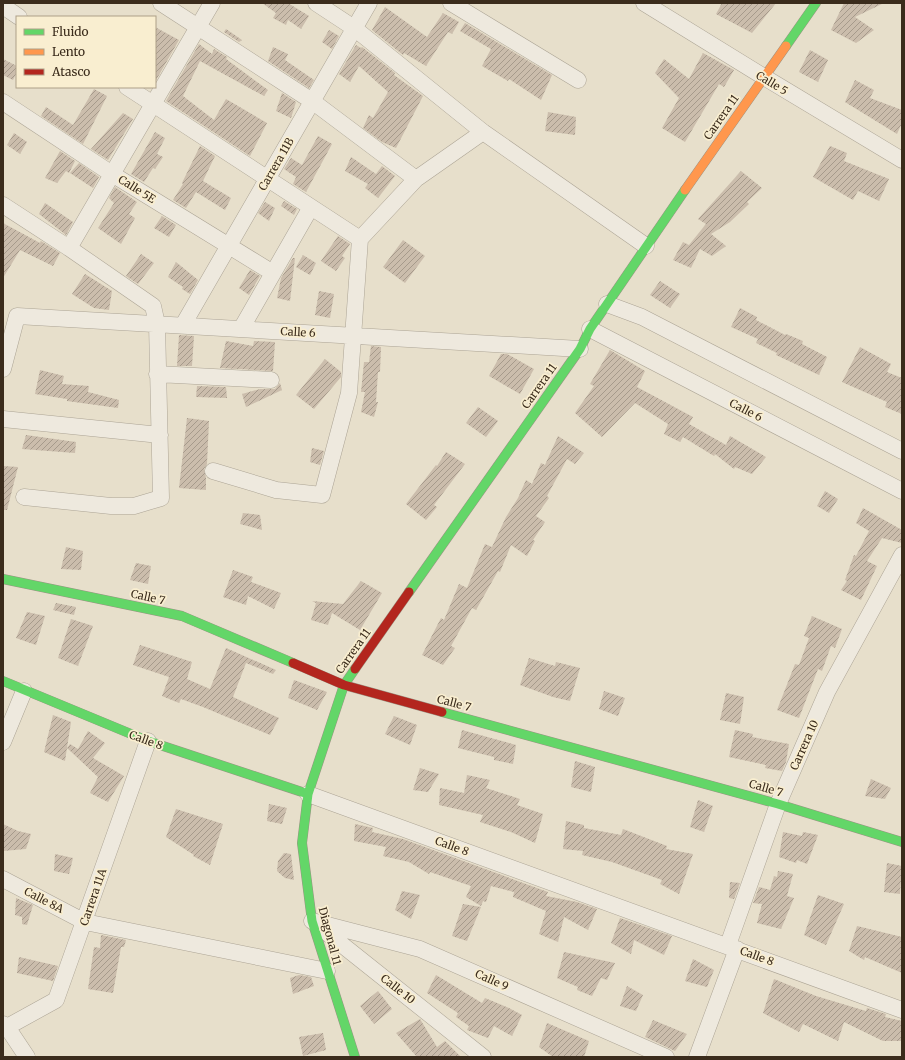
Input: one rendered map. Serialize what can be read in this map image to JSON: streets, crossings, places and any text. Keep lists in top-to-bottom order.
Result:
{
  "streets": {
    "street": [
      "Calle 5",
      "Carrera 11",
      "Carrera 11B",
      "Calle 5E",
      "Calle 6",
      "Calle 7",
      "Calle 8",
      "Carrera 10",
      "Carrera 11A",
      "Calle 8A",
      "Diagonal 11",
      "Calle 9",
      "Calle 10"
    ]
  },
  "crossings": [
    ["Calle 5", "Carrera 11"],
    ["Carrera 11", "Calle 6"],
    ["Carrera 11", "Calle 7"],
    ["Carrera 11", "Calle 8"],
    ["Carrera 11", "Diagonal 11"],
    ["Carrera 11B", "Calle 5E"],
    ["Carrera 11B", "Calle 6"],
    ["Calle 7", "Carrera 10"],
    ["Calle 8", "Carrera 10"],
    ["Calle 8", "Carrera 11A"],
    ["Calle 8", "Diagonal 11"],
    ["Carrera 11A", "Calle 8A"],
    ["Calle 8A", "Diagonal 11"],
    ["Diagonal 11", "Calle 9"],
    ["Diagonal 11", "Calle 10"],
    ["Calle 9", "Calle 10"]
  ],
  "legend": ["Fluido", "Lento", "Atasco"]
}
